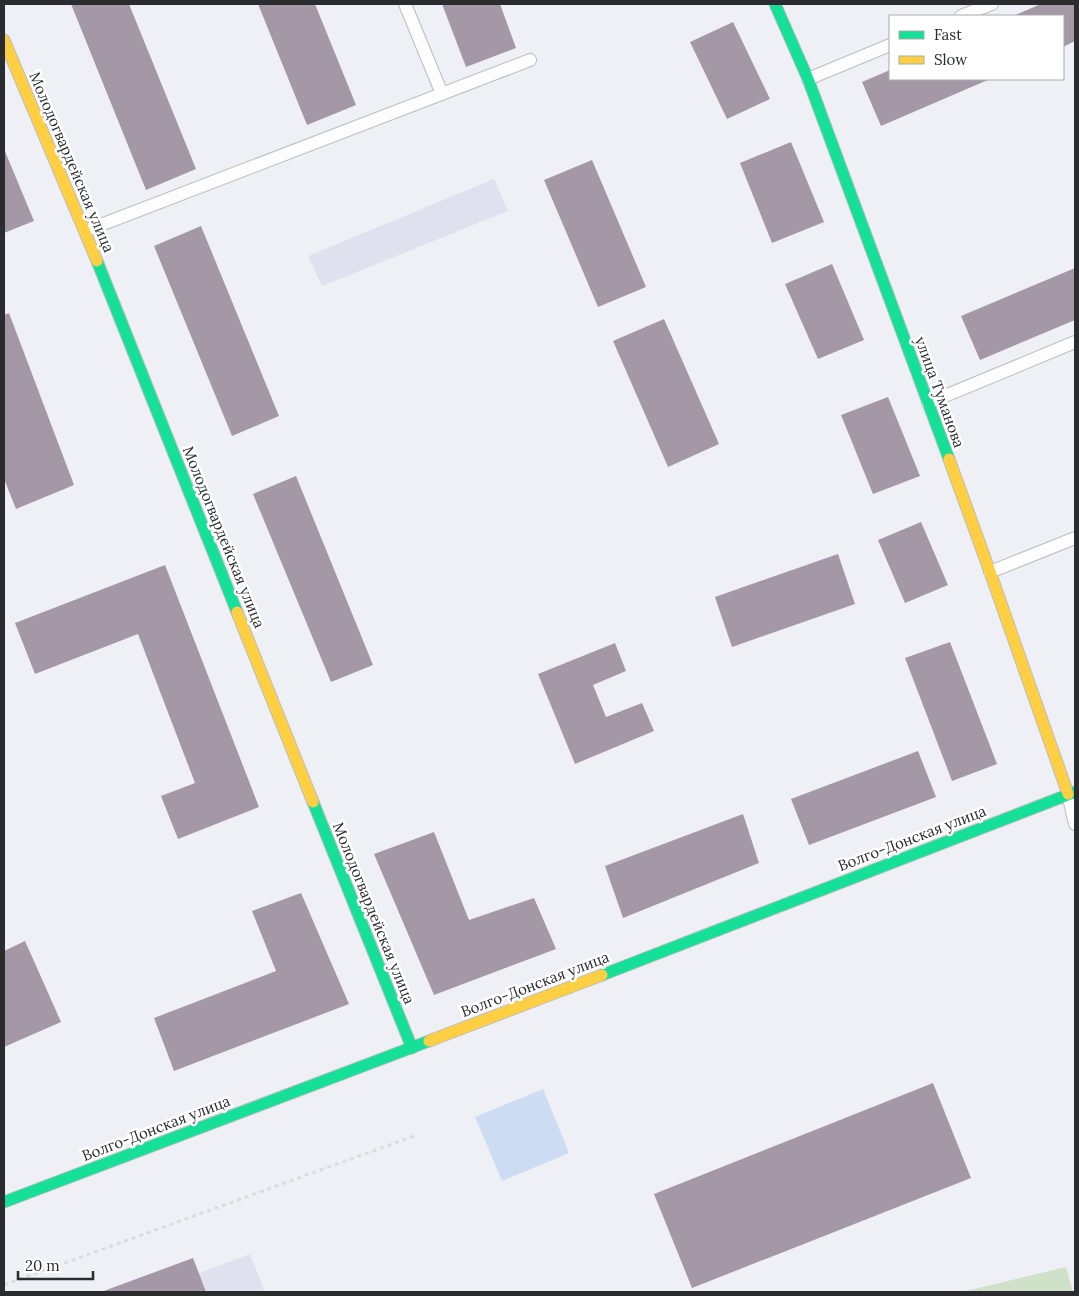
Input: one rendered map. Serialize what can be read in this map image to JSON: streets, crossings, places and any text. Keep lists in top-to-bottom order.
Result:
{
  "streets": {
    "street": ["Молодогвардейская улица", "улица Туманова", "Волго-Донская улица"]
  },
  "crossings": [
    ["Молодогвардейская улица", "Волго-Донская улица"],
    ["улица Туманова", "Волго-Донская улица"]
  ],
  "legend": ["Fast", "Slow"],
  "scale_bar": "20 m"
}
